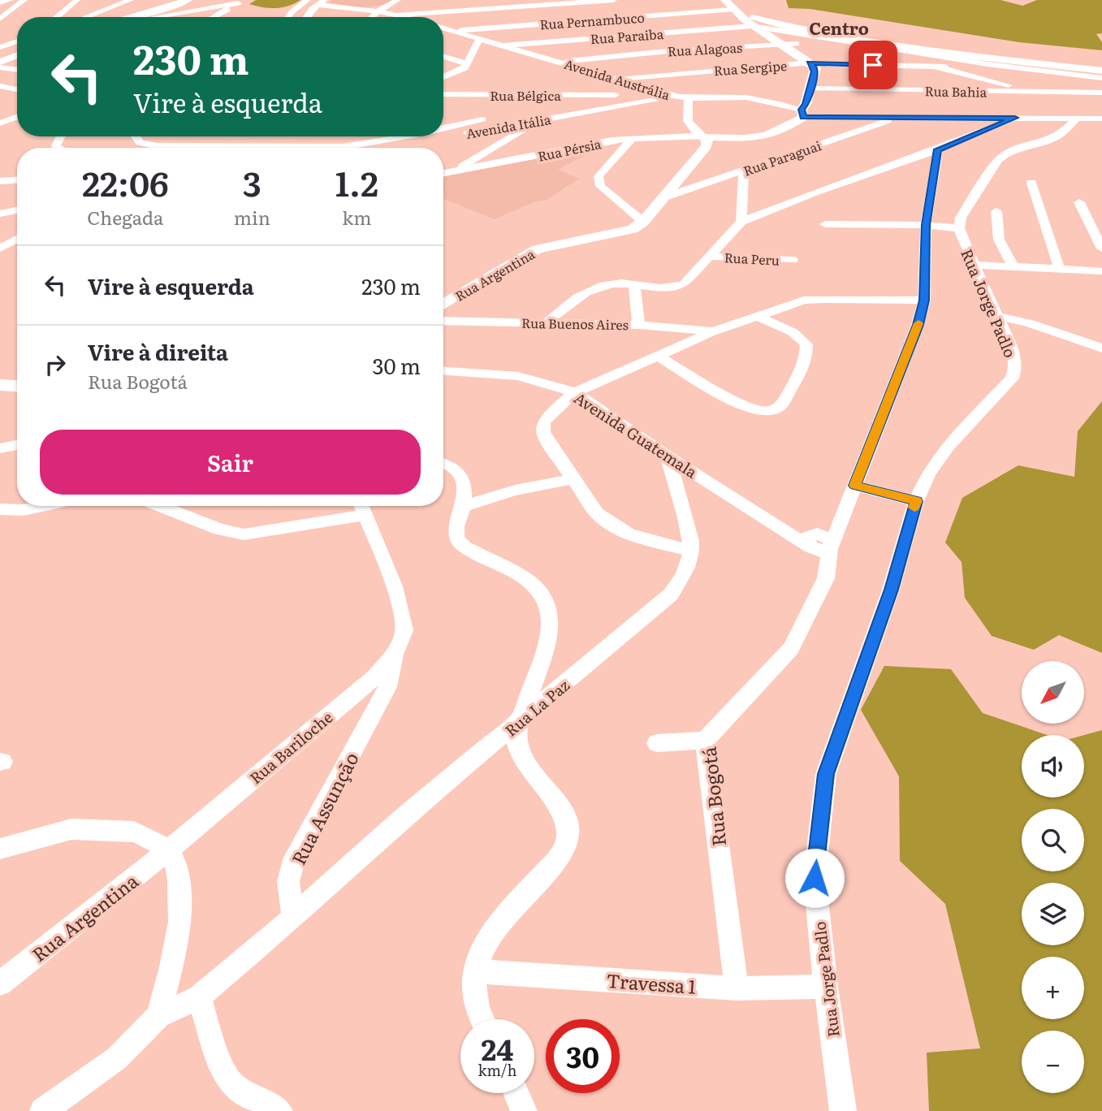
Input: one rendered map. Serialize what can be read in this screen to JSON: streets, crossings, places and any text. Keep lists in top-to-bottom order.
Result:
{
  "streets": {
    "main road": ["Rua Argentina"],
    "street": [
      "Rua Pernambuco",
      "Rua Paraiba",
      "Rua Alagoas",
      "Rua Sergipe",
      "Avenida Austrália",
      "Rua Bahia",
      "Rua Bélgica",
      "Avenida Itália",
      "Rua Pérsia",
      "Rua Paraguai",
      "Rua Peru",
      "Rua Jorge Padlo",
      "Rua Buenos Aires",
      "Avenida Guatemala",
      "Rua La Paz",
      "Rua Bariloche",
      "Rua Bogotá",
      "Rua Assunção",
      "Travessa 1"
    ]
  },
  "crossings": [
    ["Rua Pernambuco", "Avenida Austrália"],
    ["Rua Paraiba", "Rua Alagoas"],
    ["Rua Paraiba", "Avenida Austrália"],
    ["Rua Alagoas", "Avenida Austrália"],
    ["Rua Sergipe", "Avenida Austrália"],
    ["Avenida Austrália", "Avenida Itália"],
    ["Avenida Austrália", "Rua Paraguai"],
    ["Avenida Austrália", "Rua Jorge Padlo"],
    ["Rua Pérsia", "Rua Argentina"],
    ["Rua Paraguai", "Rua Argentina"],
    ["Rua Argentina", "Rua Bariloche"],
    ["Rua Jorge Padlo", "Travessa 1"],
    ["Rua Buenos Aires", "Avenida Guatemala"],
    ["Avenida Guatemala", "Rua La Paz"],
    ["Avenida Guatemala", "Rua Bogotá"],
    ["Rua La Paz", "Rua Assunção"],
    ["Rua Bariloche", "Rua Assunção"],
    ["Rua Bogotá", "Travessa 1"]
  ],
  "districts": ["Centro"],
  "north": "bottom left",
  "page": {
    "turn": ["230 m", "Vire à esquerda"],
    "eta": [
      "22:06",
      "Chegada",
      "3",
      "min",
      "1.2",
      "km"
    ],
    "list": [
      {
        "name": "Vire à esquerda",
        "value": "230 m"
      },
      {
        "name": "Vire à direita",
        "note": "Rua Bogotá",
        "value": "30 m"
      }
    ],
    "buttons": "Sair",
    "map_buttons": ["+", "−"],
    "speed": "24 km/h",
    "limit": "30"
  }
}
